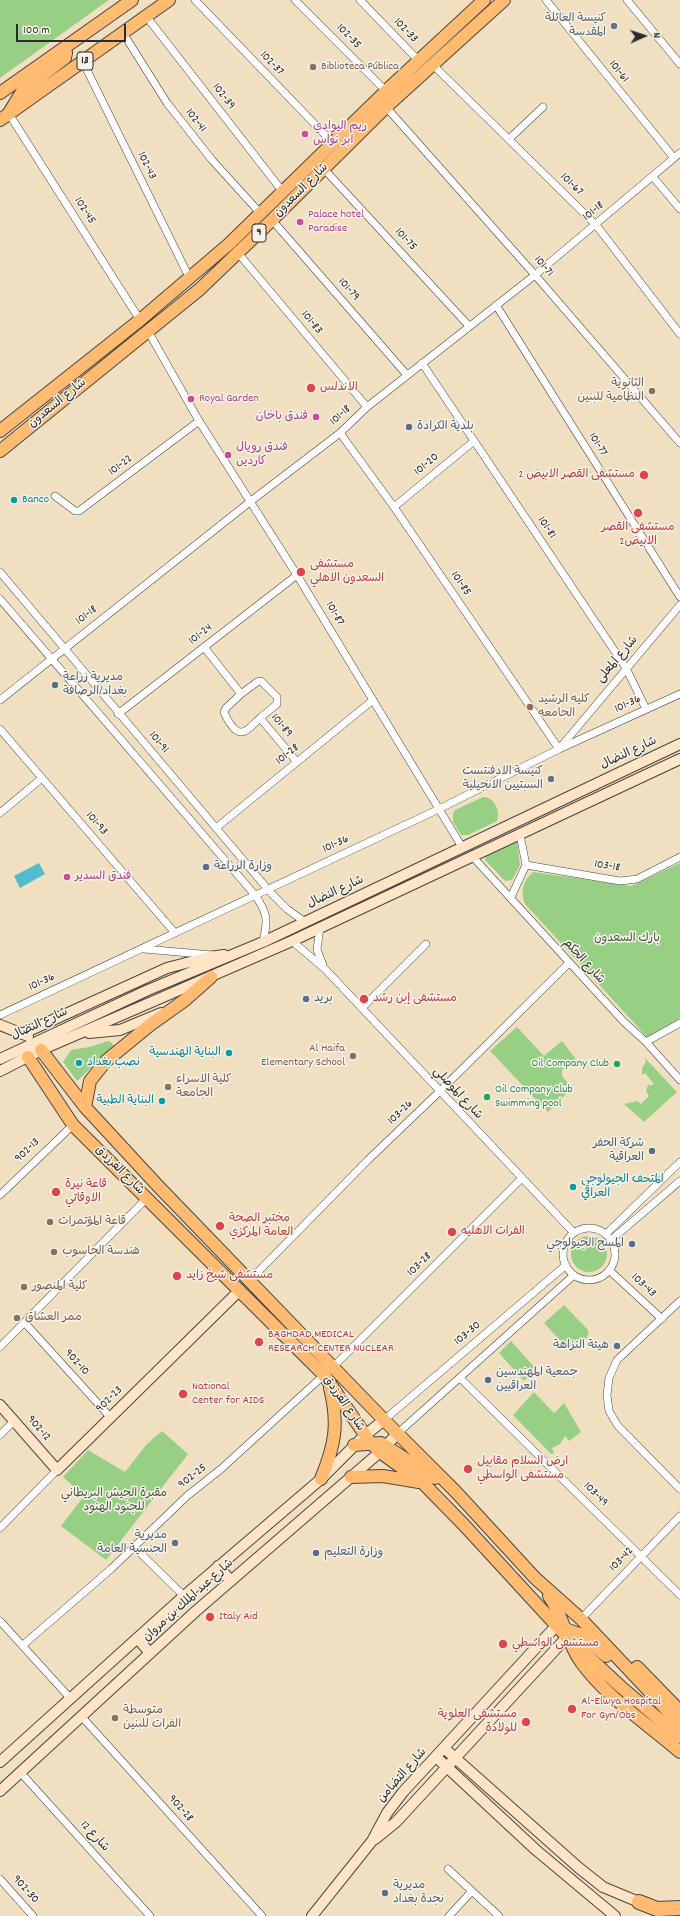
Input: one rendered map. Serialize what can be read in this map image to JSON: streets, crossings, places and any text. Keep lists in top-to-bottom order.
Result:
{
  "streets": {
    "main road": [
      "13",
      "شارع السعدون",
      "9",
      "شارع الفرزدق"
    ],
    "street": [
      "102-33",
      "102-35",
      "102-37",
      "101-61",
      "102-39",
      "102-41",
      "102-43",
      "101-67",
      "102-45",
      "101-18",
      "101-75",
      "101-71",
      "101-79",
      "101-83",
      "101-77",
      "101-20",
      "101-22",
      "101-81",
      "101-85",
      "101-87",
      "101-24",
      "شارع المعلى",
      "101-36",
      "101-89",
      "101-91",
      "شارع النضال",
      "101-28",
      "101-93",
      "103-18",
      "شارع الحكم",
      "شارع الموصلي",
      "103-26",
      "902-13",
      "103-28",
      "103-43",
      "103-30",
      "902-10",
      "902-23",
      "902-12",
      "902-25",
      "103-49",
      "103-42",
      "شارع عبد الملك بن مروان",
      "شارع التضامن",
      "902-28",
      "شارع 12",
      "902-30"
    ]
  },
  "crossings": [
    ["102-33", "شارع السعدون"],
    ["102-35", "شارع السعدون"],
    ["13", "102-39"],
    ["13", "102-41"],
    ["13", "102-43"],
    ["13", "102-45"],
    ["102-37", "شارع السعدون"],
    ["101-61", "101-18"],
    ["102-39", "شارع السعدون"],
    ["102-41", "شارع السعدون"],
    ["102-43", "شارع السعدون"],
    ["101-67", "شارع السعدون"],
    ["101-67", "101-18"],
    ["شارع السعدون", "102-45"],
    ["شارع السعدون", "101-75"],
    ["شارع السعدون", "101-71"],
    ["شارع السعدون", "101-79"],
    ["شارع السعدون", "101-83"],
    ["شارع السعدون", "101-87"],
    ["101-18", "101-75"],
    ["101-18", "101-71"],
    ["101-18", "101-79"],
    ["101-18", "101-83"],
    ["101-18", "101-77"],
    ["101-18", "101-81"],
    ["101-18", "101-85"],
    ["101-18", "101-87"],
    ["101-18", "101-91"],
    ["101-20", "101-81"],
    ["101-20", "101-85"],
    ["101-22", "101-87"],
    ["101-81", "شارع المعلى"],
    ["101-81", "101-36"],
    ["101-85", "شارع المعلى"],
    ["101-85", "101-36"],
    ["101-87", "101-24"],
    ["101-87", "101-36"],
    ["101-87", "شارع النضال"],
    ["101-87", "101-28"],
    ["101-24", "101-91"],
    ["شارع المعلى", "101-36"],
    ["101-36", "101-91"],
    ["101-36", "101-93"],
    ["101-89", "101-28"],
    ["101-91", "شارع النضال"],
    ["101-91", "101-28"],
    ["شارع النضال", "شارع الحكم"],
    ["شارع النضال", "شارع الموصلي"],
    ["شارع النضال", "شارع الفرزدق"],
    ["شارع الحكم", "103-26"],
    ["شارع الموصلي", "103-26"],
    ["شارع الموصلي", "103-28"],
    ["شارع الموصلي", "103-43"],
    ["شارع الموصلي", "103-30"],
    ["103-26", "شارع الفرزدق"],
    ["902-13", "شارع الفرزدق"],
    ["شارع الفرزدق", "103-28"],
    ["شارع الفرزدق", "103-30"],
    ["شارع الفرزدق", "902-23"],
    ["شارع الفرزدق", "902-25"],
    ["شارع الفرزدق", "103-42"],
    ["شارع الفرزدق", "شارع عبد الملك بن مروان"],
    ["شارع الفرزدق", "شارع التضامن"],
    ["103-28", "902-25"],
    ["103-43", "103-30"],
    ["902-10", "902-23"],
    ["902-23", "902-12"],
    ["103-49", "103-42"],
    ["شارع عبد الملك بن مروان", "902-28"],
    ["شارع عبد الملك بن مروان", "شارع 12"]
  ],
  "parks": ["بارك السعدون", "مقبرة الجيش البريطاني للجنود الهنود"],
  "places": [
    "كنيسة العائلة المقدسة",
    "Biblioteca Pública",
    "ريم اليوادي ابر نواس",
    "Palace hotel Paradise",
    "الاندلس",
    "الثانوية النظامية للبنين",
    "Royal Garden",
    "فندق باخان",
    "بلدية الكرادة",
    "فندق رويال كاردين",
    "مستشفى القصر الابيض 2",
    "Banco",
    "مستشفى القصر الابيض2",
    "مستشفى السعدون الاهلي",
    "مديرية زراعة بغداد/الرصافة",
    "كليه الرشيد الجامعه",
    "كنيسة الادفنتست السبتيين الانجيلية",
    "وزارة الزراعة",
    "فندق السدير",
    "بريد",
    "مستشفى إبن رشد",
    "البناية الهندسية",
    "Al Haifa Elementary School",
    "نصب بغداد",
    "Oil Company Club",
    "كلية الاسراء الجامعة",
    "Oil Company Club Swimming pool",
    "البناية الطبية",
    "شركة الحفر العراقية",
    "المتحف الجيولوجي العراقي",
    "قاعة نيرة الاوقاتي",
    "قاعة المؤتمرات",
    "مختبر الصحة العامة المركزي",
    "الفرات الاهليه",
    "المسح الجيولوجي",
    "هندسة الحاسوب",
    "مستشفى شيخ زايد",
    "كلية المنصور",
    "ممر العشاق",
    "BAGHDAD MEDICAL RESEARCH CENTER NUCLEAR",
    "هيئة النزاهة",
    "جمعية المهندسين العراقيين",
    "National Center for AIDS",
    "ارض السلام مقابيل مستشفى الواسطي",
    "مديرية الجنسية العامة",
    "وزارة التعليم",
    "Italy Aid",
    "مستشفى الواسطي",
    "Al-Elwya Hospital For Gyn/Obs",
    "متوسطة الفرات للبنين",
    "مستشفى العلوية للولادة",
    "مديرية نجدة بغداد"
  ],
  "scale_bar": "100 m",
  "north": "right"
}
